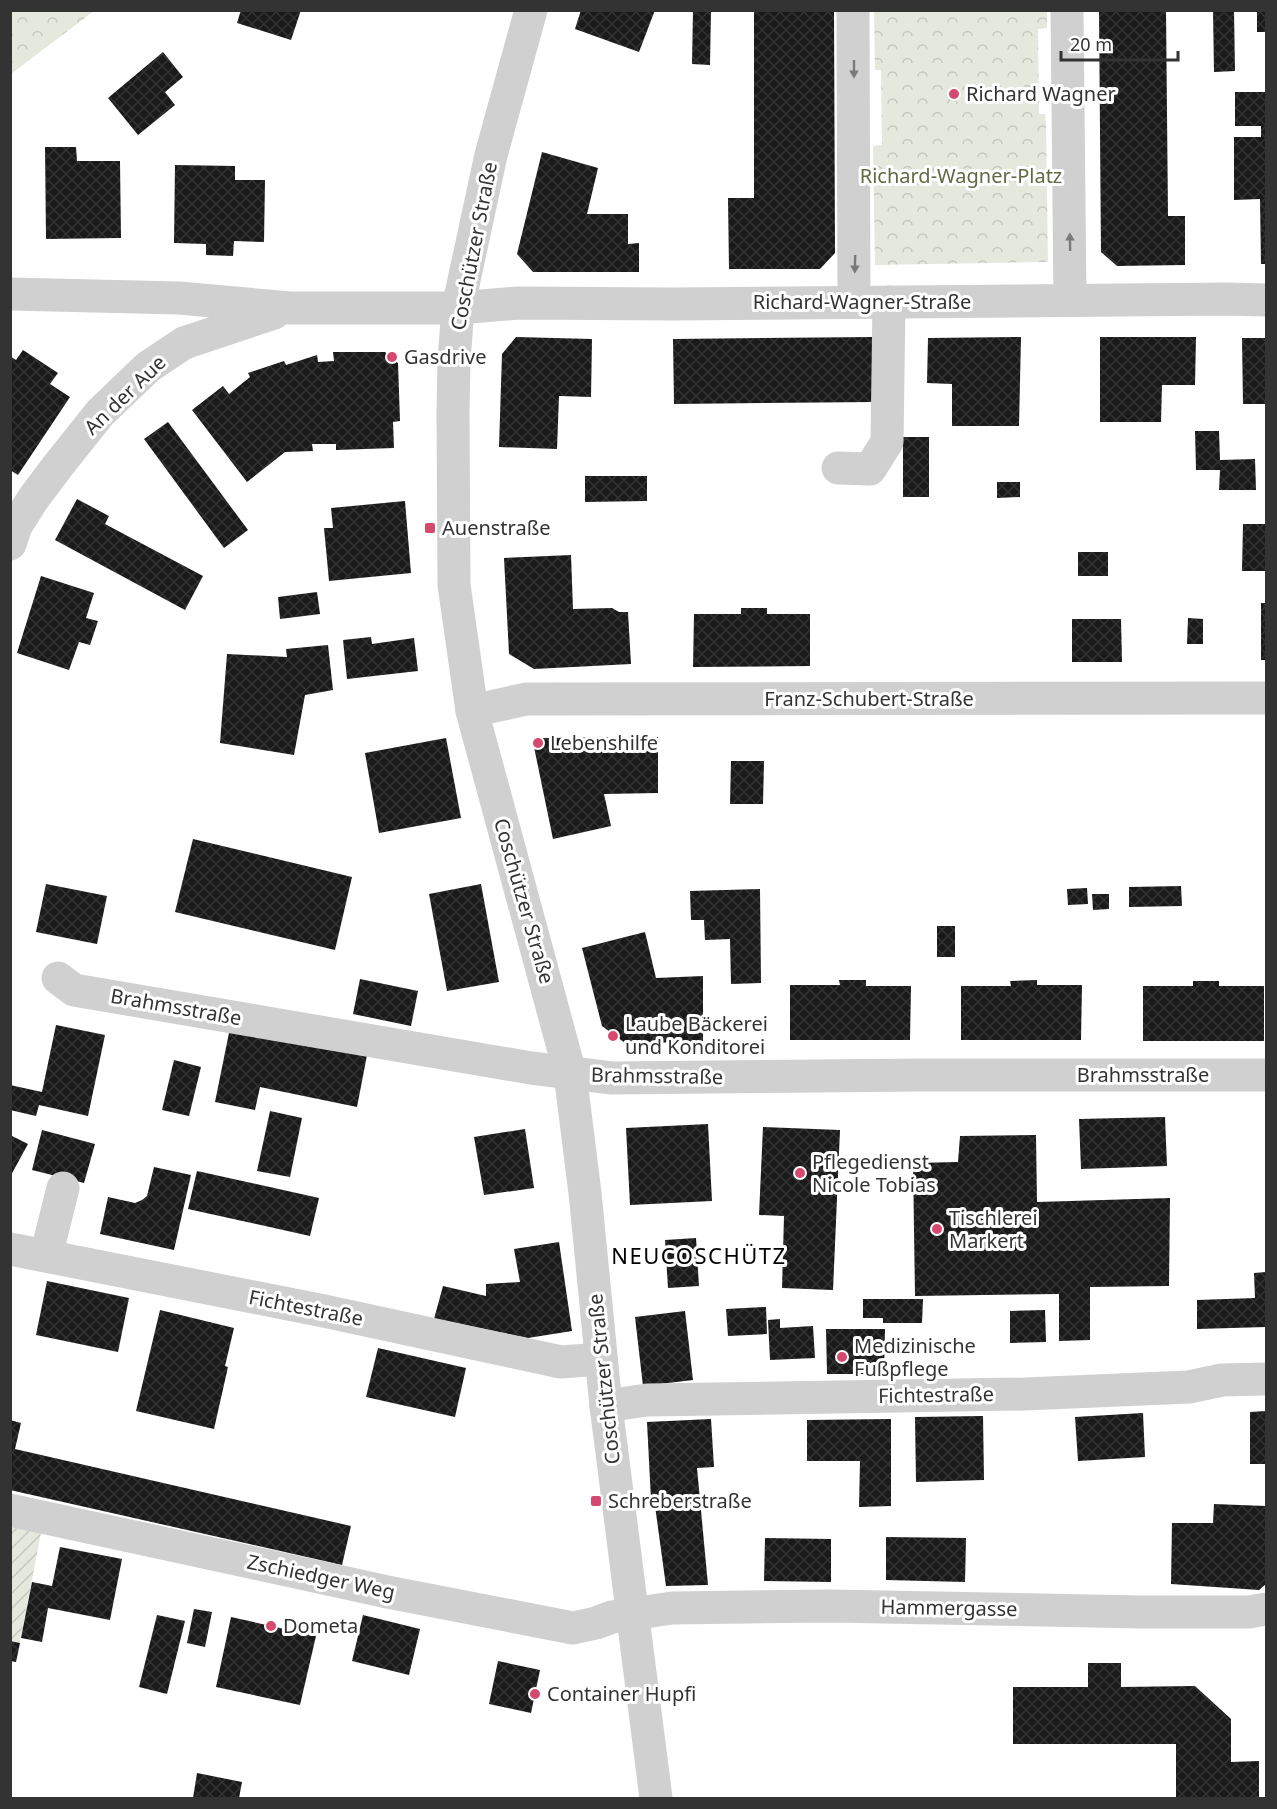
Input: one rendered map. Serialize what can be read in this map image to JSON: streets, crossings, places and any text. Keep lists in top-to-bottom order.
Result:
{
  "streets": {
    "street": [
      "Coschützer Straße",
      "Richard-Wagner-Straße",
      "An der Aue",
      "Franz-Schubert-Straße",
      "Brahmsstraße",
      "Fichtestraße",
      "Zschiedger Weg",
      "Hammergasse"
    ]
  },
  "crossings": [
    ["Coschützer Straße", "Richard-Wagner-Straße"],
    ["Coschützer Straße", "Franz-Schubert-Straße"],
    ["Coschützer Straße", "Brahmsstraße"],
    ["Coschützer Straße", "Fichtestraße"],
    ["Coschützer Straße", "Zschiedger Weg"],
    ["Coschützer Straße", "Hammergasse"],
    ["Zschiedger Weg", "Hammergasse"]
  ],
  "districts": ["NEUCOSCHÜTZ"],
  "parks": ["Richard-Wagner-Platz"],
  "places": {
    "other": [
      "Richard Wagner",
      "Gasdrive",
      "Lebenshilfe",
      "Laube Bäckerei und Konditorei",
      "Pflegedienst Nicole Tobias",
      "Tischlerei Markert",
      "Medizinische Fußpflege",
      "Dometa",
      "Container Hupfi"
    ],
    "transit": ["Auenstraße", "Schreberstraße"]
  },
  "scale_bar": "20 m"
}
